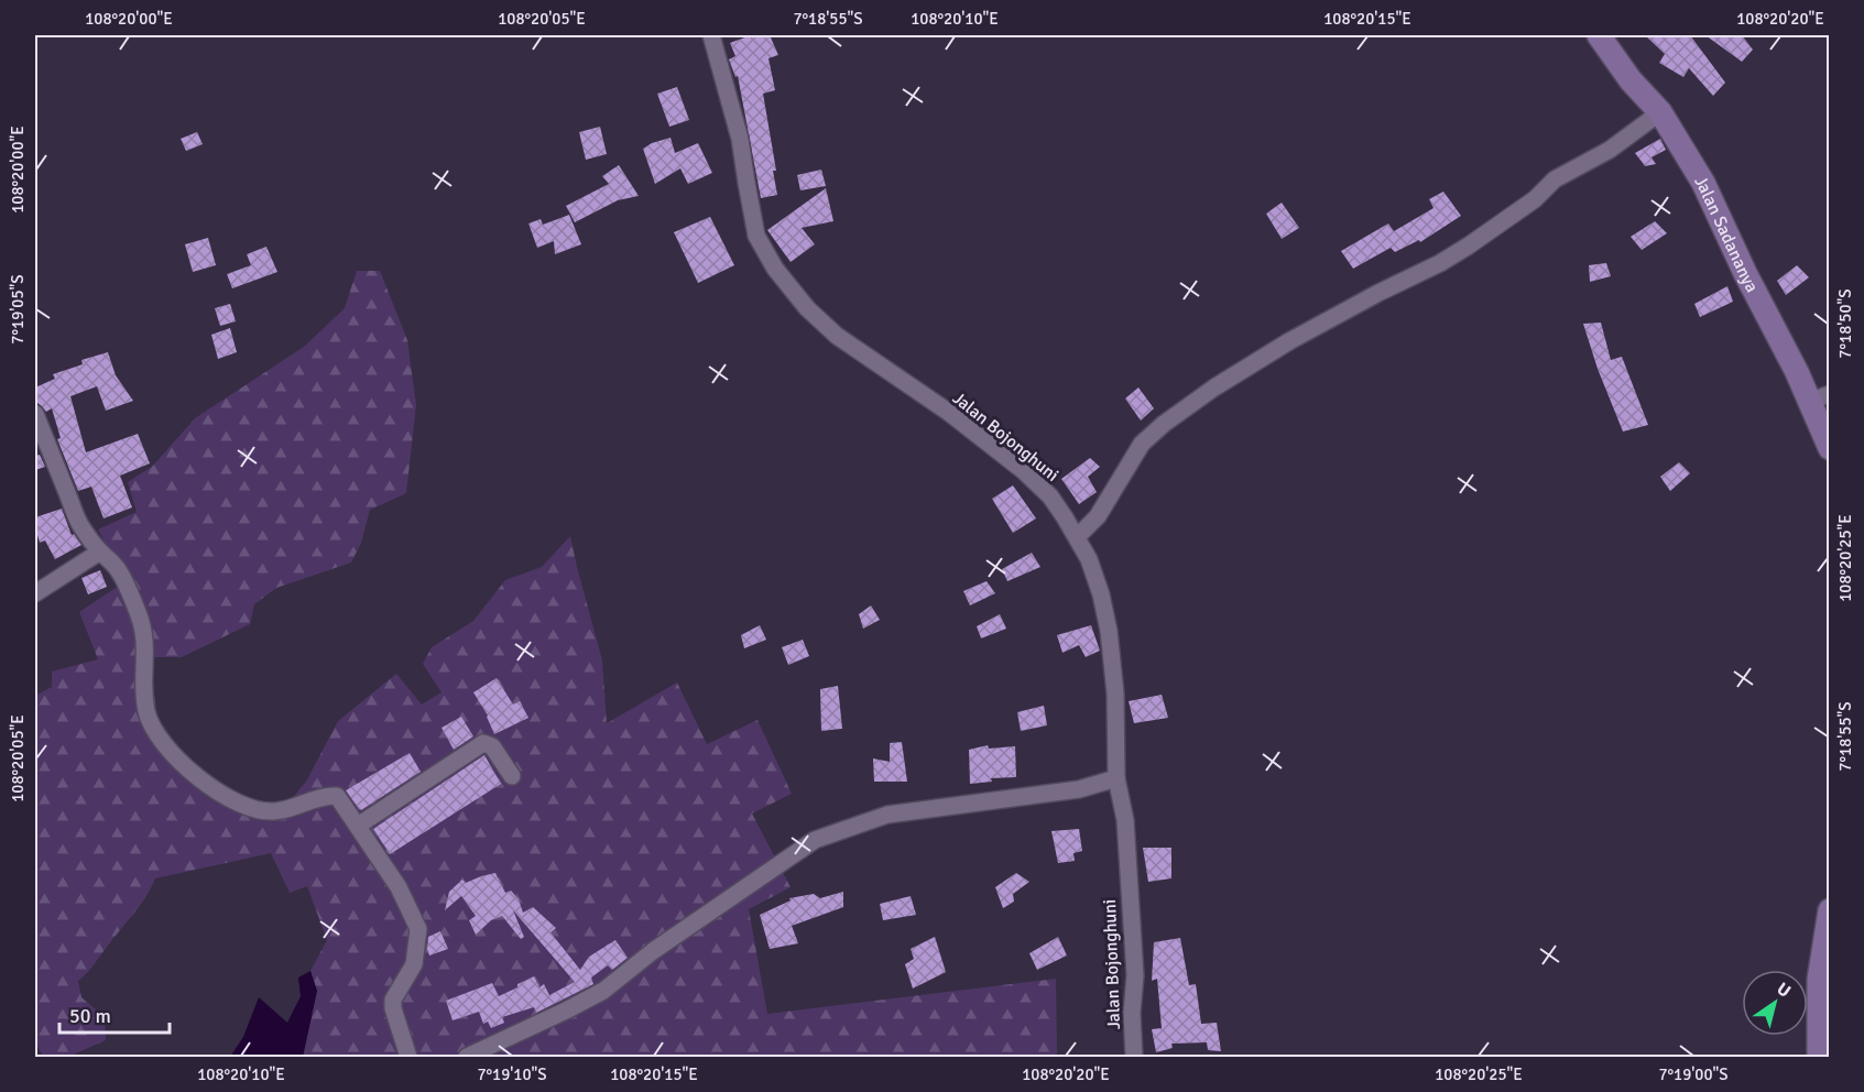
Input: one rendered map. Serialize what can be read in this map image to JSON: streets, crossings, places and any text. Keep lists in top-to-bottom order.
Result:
{
  "streets": {
    "street": ["Jalan Sadananya", "Jalan Bojonghuni"]
  },
  "scale_bar": "50 m",
  "north": "top right",
  "coordinates": [
    "108°20'00\"E",
    "108°20'05\"E",
    "7°18'55\"S",
    "108°20'10\"E",
    "108°20'15\"E",
    "108°20'20\"E",
    "7°19'05\"S",
    "7°18'50\"S",
    "108°20'25\"E",
    "7°19'10\"S",
    "7°19'00\"S"
  ]
}
